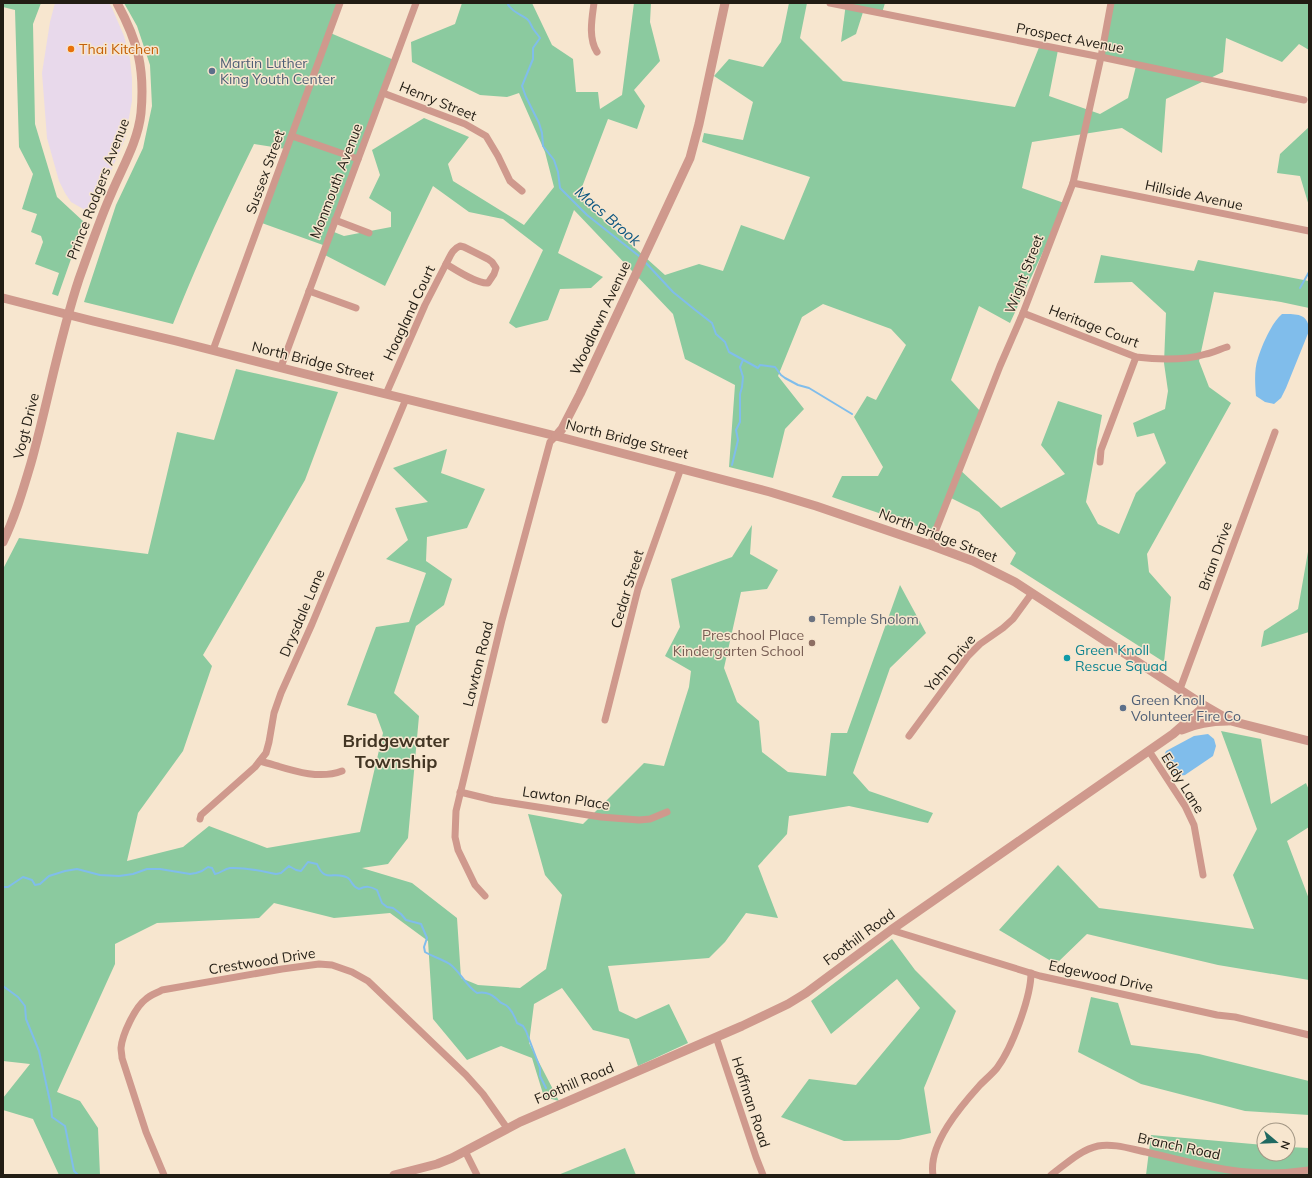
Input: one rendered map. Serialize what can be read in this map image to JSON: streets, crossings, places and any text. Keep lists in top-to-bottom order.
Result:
{
  "streets": {
    "street": [
      "Prospect Avenue",
      "Henry Street",
      "Sussex Street",
      "Monmouth Avenue",
      "Prince Rodgers Avenue",
      "Hillside Avenue",
      "Wight Street",
      "Hoagland Court",
      "Woodlawn Avenue",
      "Heritage Court",
      "North Bridge Street",
      "Vogt Drive",
      "Brian Drive",
      "Cedar Street",
      "Drysdale Lane",
      "Yohn Drive",
      "Lawton Road",
      "Eddy Lane",
      "Lawton Place",
      "Foothill Road",
      "Crestwood Drive",
      "Edgewood Drive",
      "Hoffman Road",
      "Branch Road"
    ]
  },
  "crossings": [
    ["Prospect Avenue", "Wight Street"],
    ["Henry Street", "Monmouth Avenue"],
    ["Sussex Street", "North Bridge Street"],
    ["Monmouth Avenue", "North Bridge Street"],
    ["Prince Rodgers Avenue", "North Bridge Street"],
    ["Prince Rodgers Avenue", "Vogt Drive"],
    ["Hillside Avenue", "Wight Street"],
    ["Wight Street", "Heritage Court"],
    ["Wight Street", "North Bridge Street"],
    ["Hoagland Court", "North Bridge Street"],
    ["Woodlawn Avenue", "North Bridge Street"],
    ["Woodlawn Avenue", "Lawton Road"],
    ["North Bridge Street", "Vogt Drive"],
    ["North Bridge Street", "Brian Drive"],
    ["North Bridge Street", "Cedar Street"],
    ["North Bridge Street", "Drysdale Lane"],
    ["North Bridge Street", "Yohn Drive"],
    ["North Bridge Street", "Lawton Road"],
    ["North Bridge Street", "Foothill Road"],
    ["Lawton Road", "Lawton Place"],
    ["Eddy Lane", "Foothill Road"],
    ["Foothill Road", "Crestwood Drive"],
    ["Foothill Road", "Edgewood Drive"],
    ["Foothill Road", "Hoffman Road"]
  ],
  "districts": ["Bridgewater Township"],
  "water": ["Macs Brook"],
  "places": [
    "Thai Kitchen",
    "Martin Luther King Youth Center",
    "Temple Sholom",
    "Preschool Place Kindergarten School",
    "Green Knoll Rescue Squad",
    "Green Knoll Volunteer Fire Co"
  ],
  "north": "right"
}
